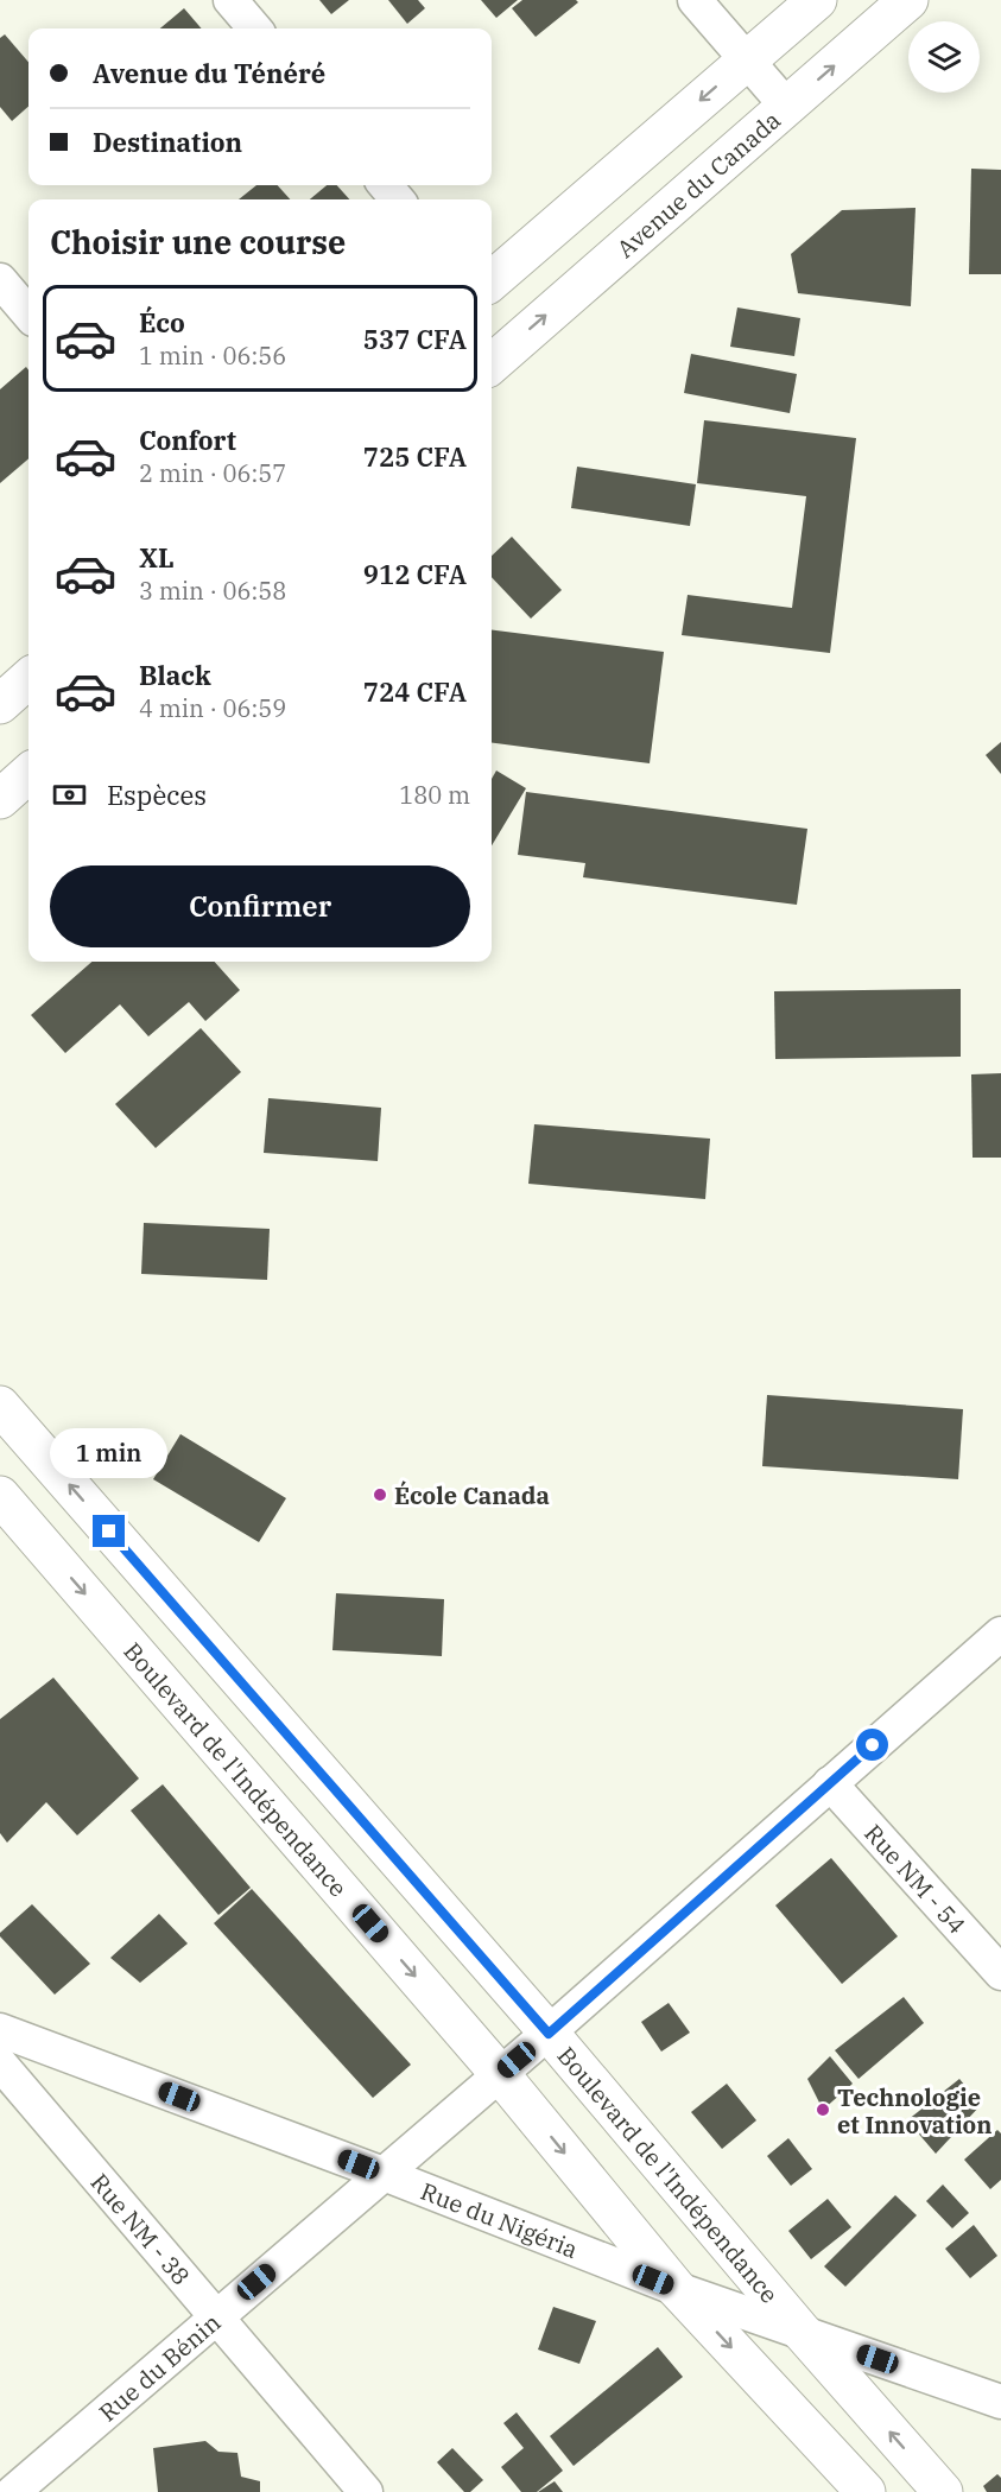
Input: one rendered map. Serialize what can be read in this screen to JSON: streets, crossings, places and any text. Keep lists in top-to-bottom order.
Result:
{
  "streets": {
    "main road": ["Avenue du Canada", "Boulevard de l'Indépendance"],
    "street": [
      "Rue NM - 54",
      "Rue du Nigéria",
      "Rue NM - 38",
      "Rue du Bénin"
    ]
  },
  "crossings": [
    ["Boulevard de l'Indépendance", "Rue du Nigéria"],
    ["Boulevard de l'Indépendance", "Rue du Bénin"],
    ["Rue NM - 54", "Rue du Bénin"],
    ["Rue du Nigéria", "Rue du Bénin"],
    ["Rue NM - 38", "Rue du Bénin"]
  ],
  "places": ["École Canada", "Technologie et Innovation"],
  "page": {
    "banner": ["Avenue du Ténéré", "Destination"],
    "heading": "Choisir une course",
    "list": [
      {
        "name": "Éco",
        "note": "1 min · 06:56",
        "value": "537 CFA"
      },
      {
        "name": "Confort",
        "note": "2 min · 06:57",
        "value": "725 CFA"
      },
      {
        "name": "XL",
        "note": "3 min · 06:58",
        "value": "912 CFA"
      },
      {
        "name": "Black",
        "note": "4 min · 06:59",
        "value": "724 CFA"
      }
    ],
    "pay": ["Espèces", "180 m"],
    "buttons": "Confirmer",
    "bubble": "1 min"
  }
}
